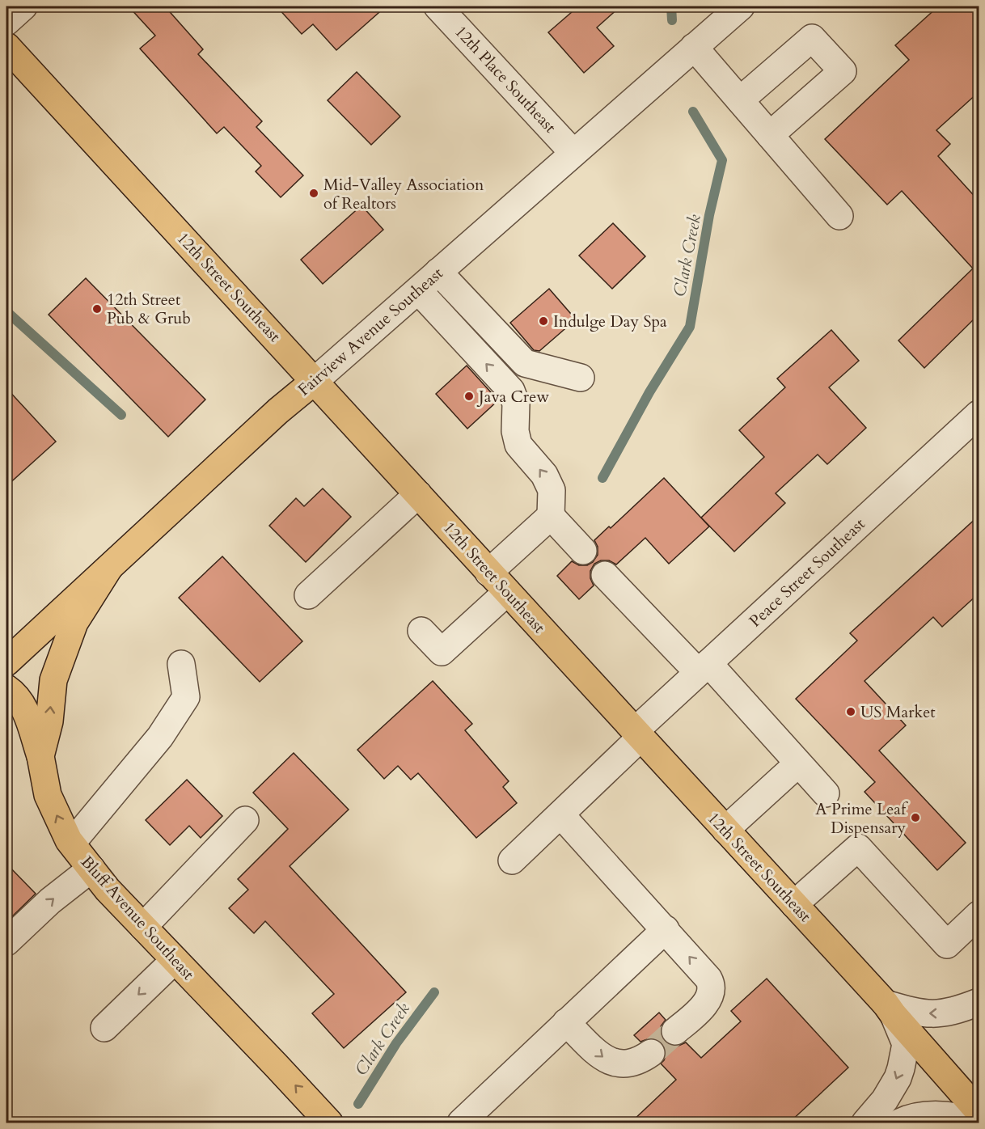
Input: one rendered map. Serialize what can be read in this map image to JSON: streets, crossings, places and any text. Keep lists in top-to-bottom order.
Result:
{
  "streets": {
    "main road": ["12th Street Southeast", "Fairview Avenue Southeast", "Bluff Avenue Southeast"],
    "street": ["12th Place Southeast", "Peace Street Southeast"]
  },
  "crossings": [
    ["12th Place Southeast", "Fairview Avenue Southeast"],
    ["12th Street Southeast", "Fairview Avenue Southeast"],
    ["12th Street Southeast", "Peace Street Southeast"],
    ["Fairview Avenue Southeast", "Bluff Avenue Southeast"]
  ],
  "one_way": ["Bluff Avenue Southeast"],
  "water": ["Clark Creek"],
  "places": [
    "Mid-Valley Association of Realtors",
    "12th Street Pub & Grub",
    "Indulge Day Spa",
    "Java Crew",
    "US Market",
    "A Prime Leaf Dispensary"
  ]
}
